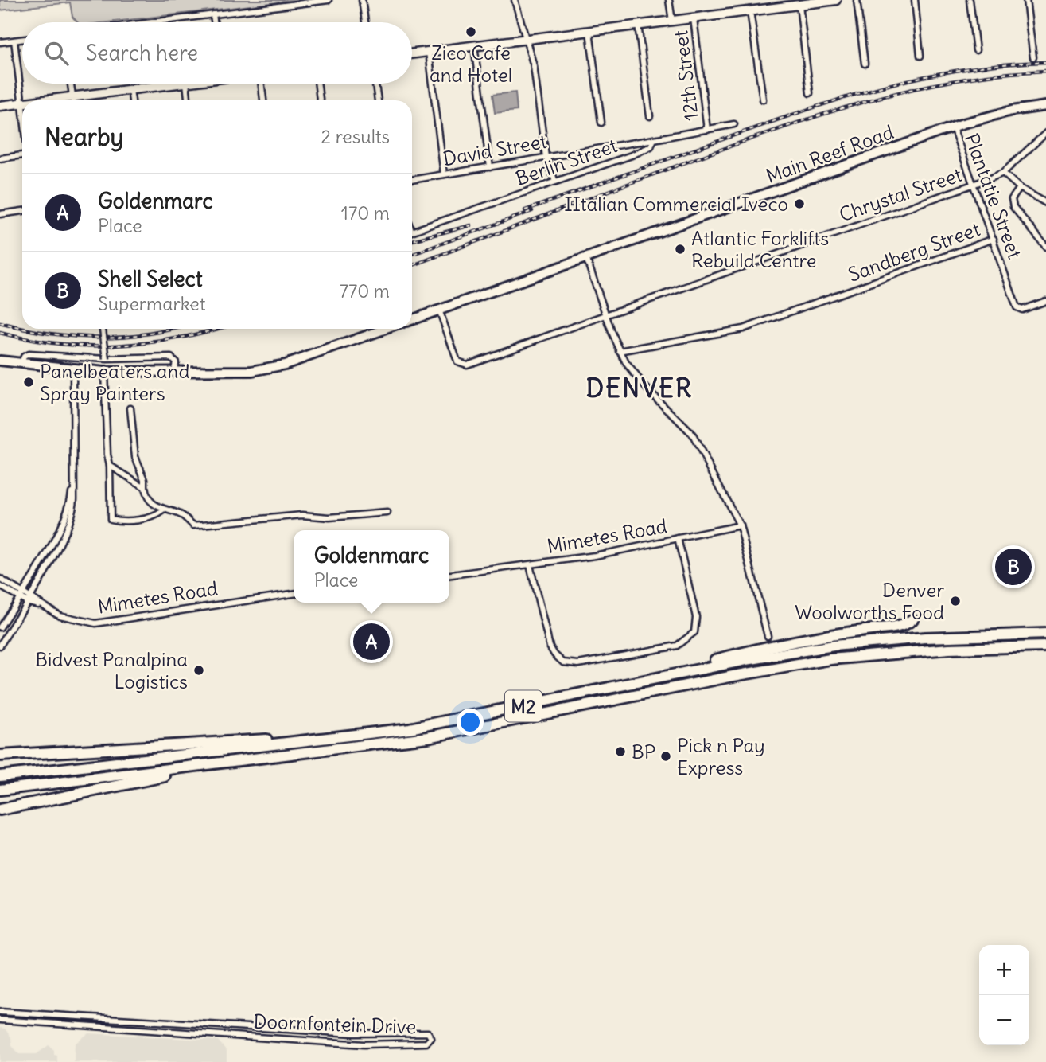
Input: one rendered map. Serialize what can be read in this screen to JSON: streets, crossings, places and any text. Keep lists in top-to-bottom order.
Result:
{
  "streets": {
    "highway": ["M2"],
    "main road": ["Main Reef Road"],
    "street": [
      "12th Street",
      "David Street",
      "Berlin Street",
      "Chrystal Street",
      "Plantatie Street",
      "Sandberg Street",
      "Mimetes Road",
      "Doornfontein Drive"
    ]
  },
  "crossings": [
    ["12th Street", "Berlin Street"],
    ["David Street", "Berlin Street"],
    ["Main Reef Road", "Chrystal Street"],
    ["Main Reef Road", "Plantatie Street"],
    ["Chrystal Street", "Plantatie Street"],
    ["Plantatie Street", "Sandberg Street"]
  ],
  "districts": ["DENVER"],
  "places": [
    "Zico Cafe and Hotel",
    "IItalian Commercial Iveco",
    "Atlantic Forklifts Rebuild Centre",
    "Panelbeaters and Spray Painters",
    "Denver Woolworths Food",
    "Bidvest Panalpina Logistics",
    "BP",
    "Pick n Pay Express"
  ],
  "page": {
    "search": "Search here",
    "heading": ["Nearby", "2 results"],
    "list": [
      {
        "mark": "A",
        "name": "Goldenmarc",
        "note": "Place",
        "value": "170 m"
      },
      {
        "mark": "B",
        "name": "Shell Select",
        "note": "Supermarket",
        "value": "770 m"
      }
    ],
    "popup": ["Goldenmarc", "Place"],
    "pins": ["B", "A"],
    "map_buttons": ["+", "−"]
  }
}
